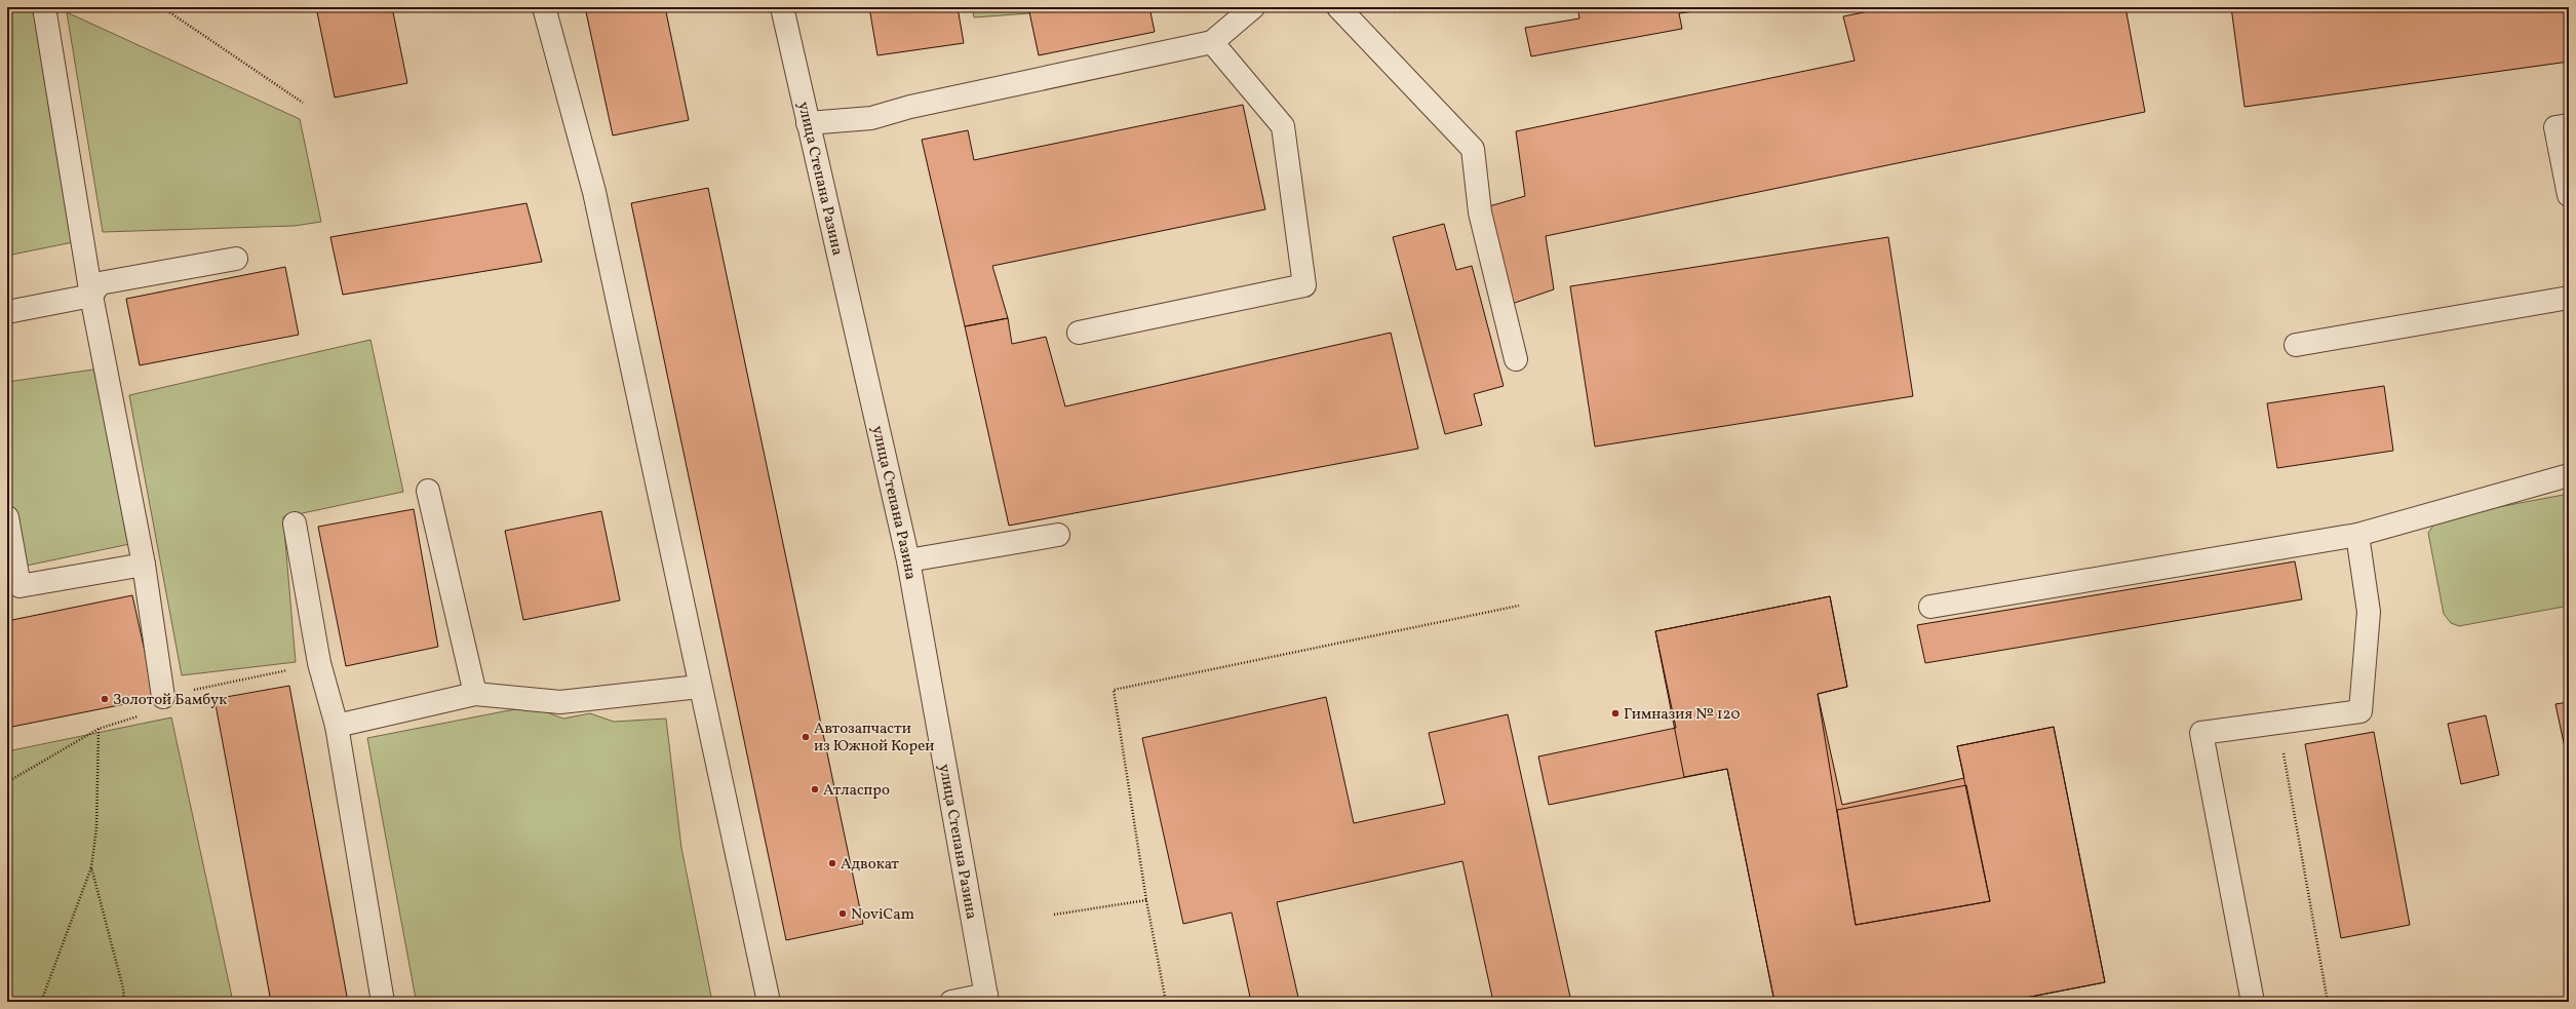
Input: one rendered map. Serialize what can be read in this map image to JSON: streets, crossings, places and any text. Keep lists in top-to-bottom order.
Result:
{
  "streets": {
    "street": ["улица Степана Разина"]
  },
  "places": [
    "Золотой Бамбук",
    "Гимназия № 120",
    "Автозапчасти из Южной Кореи",
    "Атласпро",
    "Адвокат",
    "NoviСam"
  ]
}
